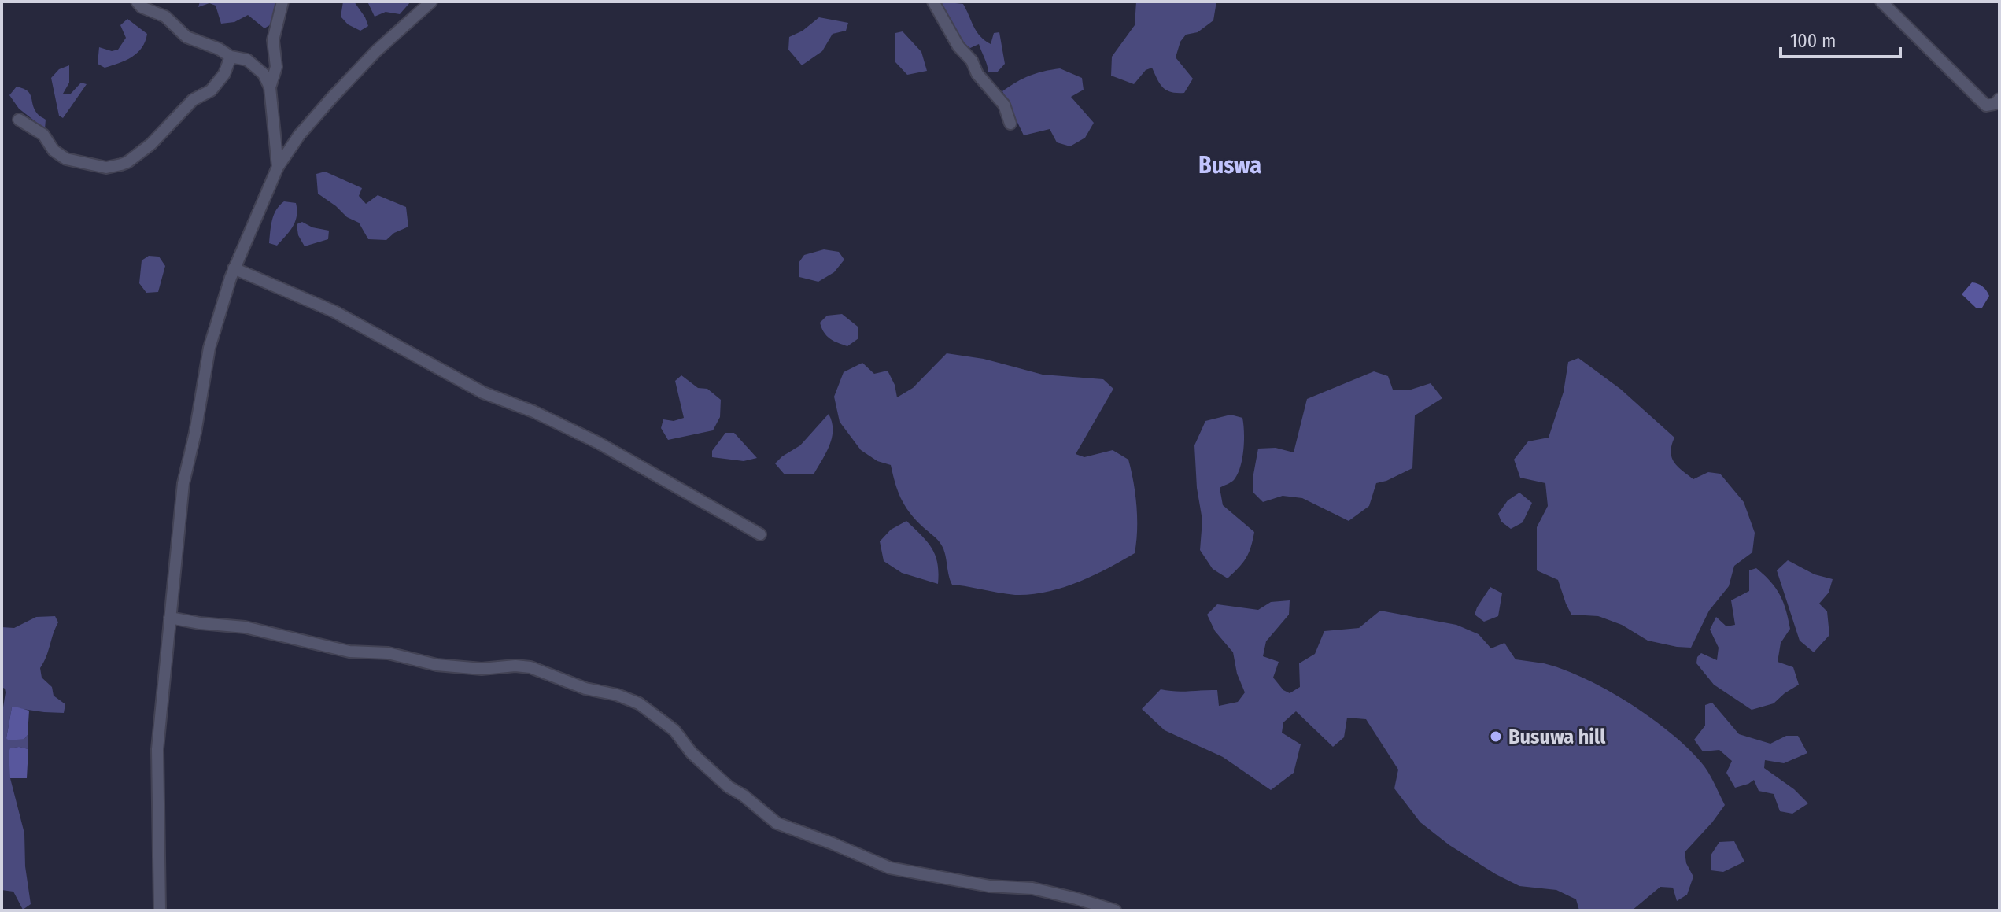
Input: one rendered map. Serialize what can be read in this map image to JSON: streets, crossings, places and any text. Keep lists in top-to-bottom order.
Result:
{
  "districts": ["Buswa"],
  "places": ["Busuwa hill"],
  "scale_bar": "100 m"
}
